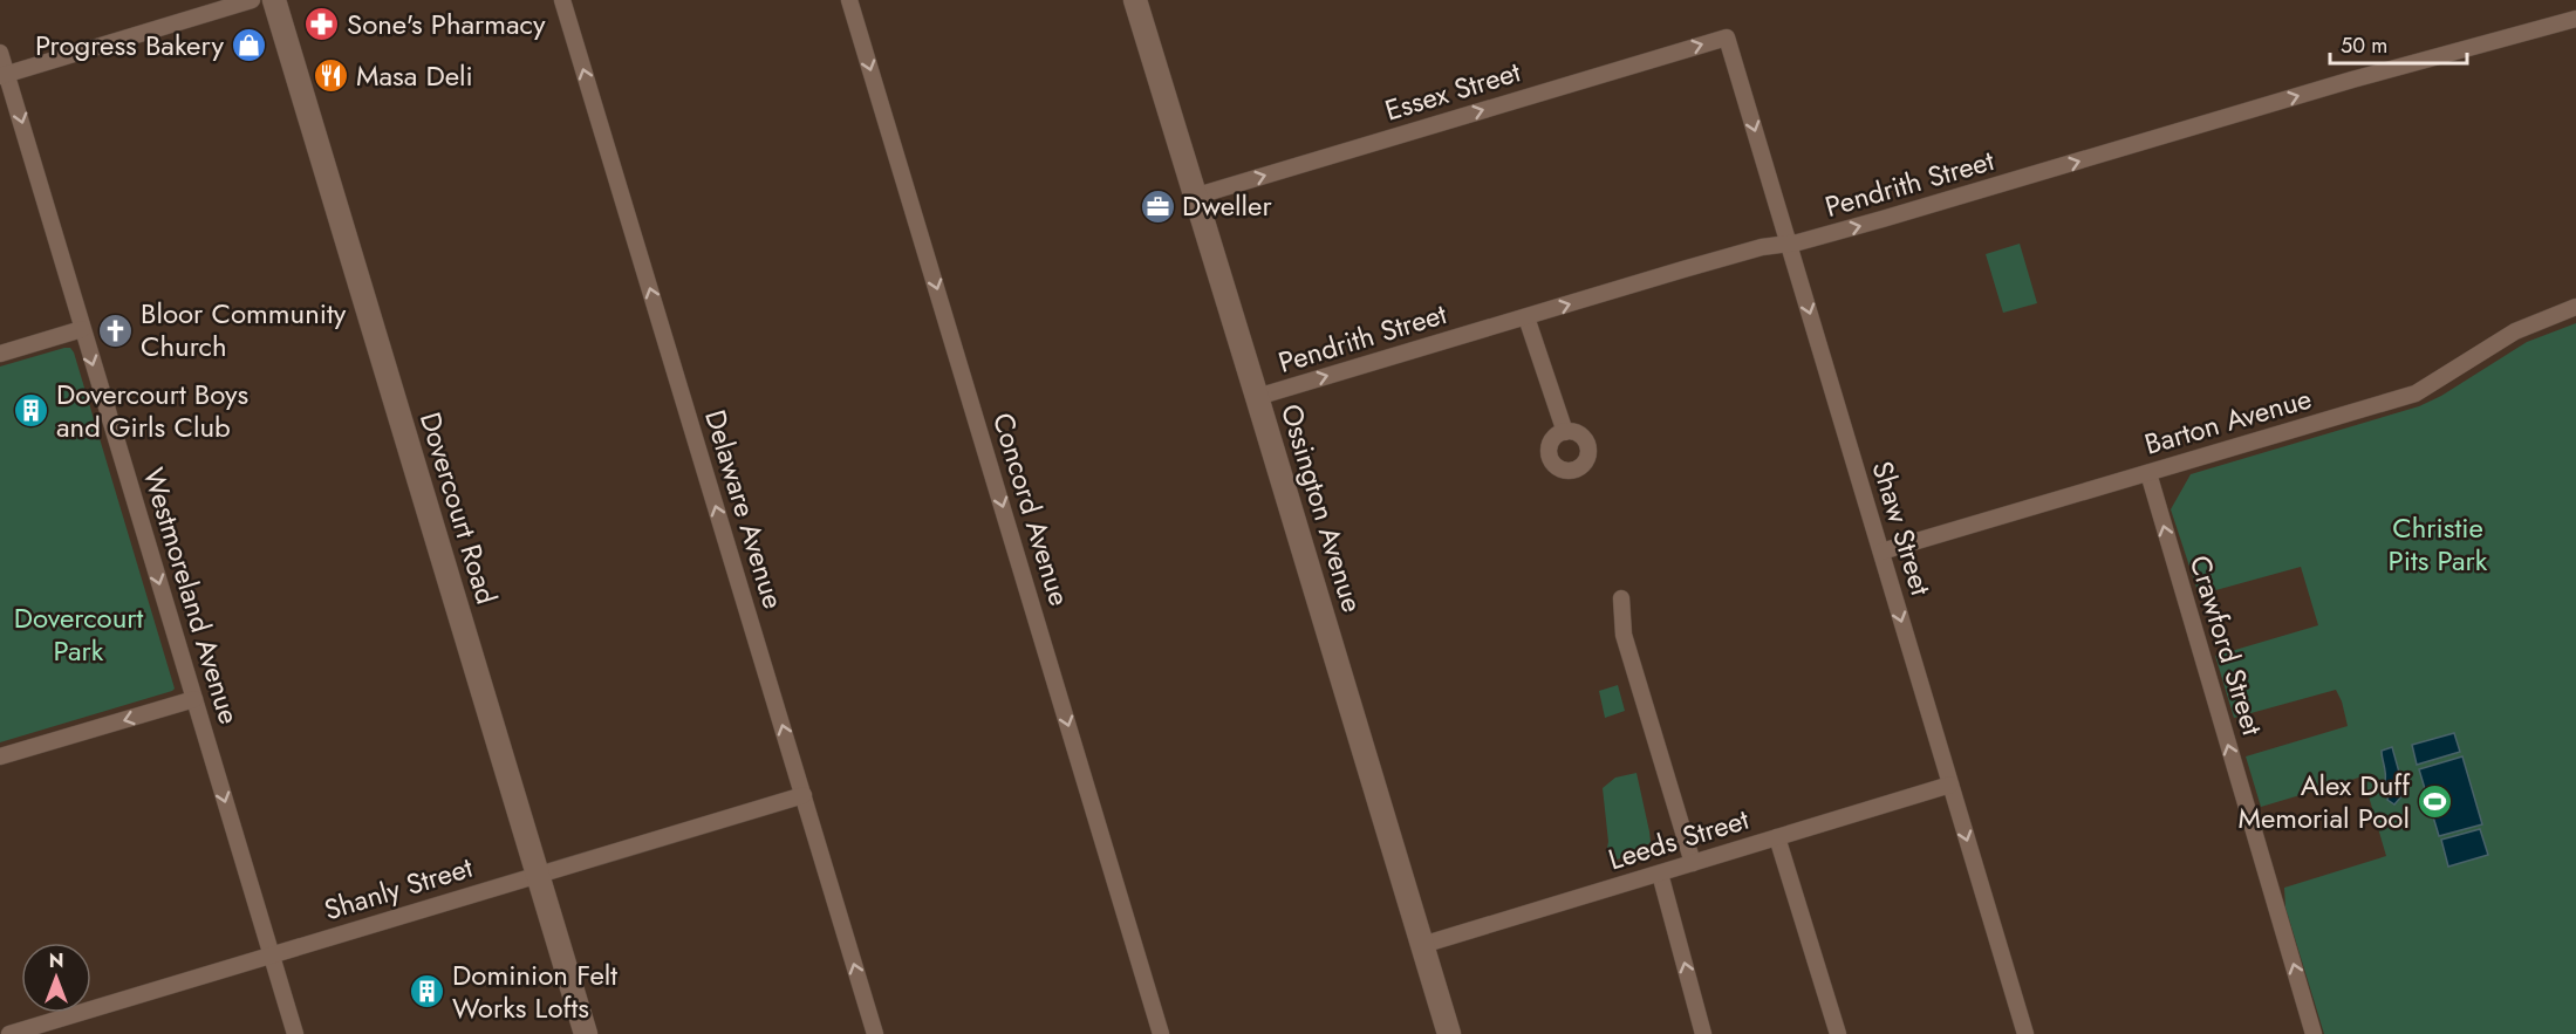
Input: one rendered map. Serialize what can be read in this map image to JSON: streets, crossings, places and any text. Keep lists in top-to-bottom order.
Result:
{
  "streets": {
    "street": [
      "Essex Street",
      "Pendrith Street",
      "Barton Avenue",
      "Dovercourt Road",
      "Ossington Avenue",
      "Delaware Avenue",
      "Concord Avenue",
      "Shaw Street",
      "Westmoreland Avenue",
      "Crawford Street",
      "Leeds Street",
      "Shanly Street"
    ]
  },
  "crossings": [
    ["Essex Street", "Ossington Avenue"],
    ["Essex Street", "Shaw Street"],
    ["Pendrith Street", "Ossington Avenue"],
    ["Pendrith Street", "Shaw Street"],
    ["Barton Avenue", "Shaw Street"],
    ["Barton Avenue", "Crawford Street"],
    ["Dovercourt Road", "Shanly Street"],
    ["Ossington Avenue", "Leeds Street"],
    ["Delaware Avenue", "Shanly Street"],
    ["Shaw Street", "Leeds Street"],
    ["Westmoreland Avenue", "Shanly Street"]
  ],
  "one_way": [
    "Essex Street",
    "Pendrith Street",
    "Delaware Avenue",
    "Concord Avenue",
    "Shaw Street",
    "Westmoreland Avenue",
    "Crawford Street"
  ],
  "parks": ["Christie Pits Park", "Dovercourt Park"],
  "places": {
    "pharmacy": ["Sone's Pharmacy"],
    "shop": ["Progress Bakery"],
    "restaurant": ["Masa Deli"],
    "office": ["Dweller"],
    "church": ["Bloor Community Church"],
    "building": ["Dovercourt Boys and Girls Club", "Dominion Felt Works Lofts"],
    "sports": ["Alex Duff Memorial Pool"]
  },
  "scale_bar": "50 m",
  "north": "top"
}
